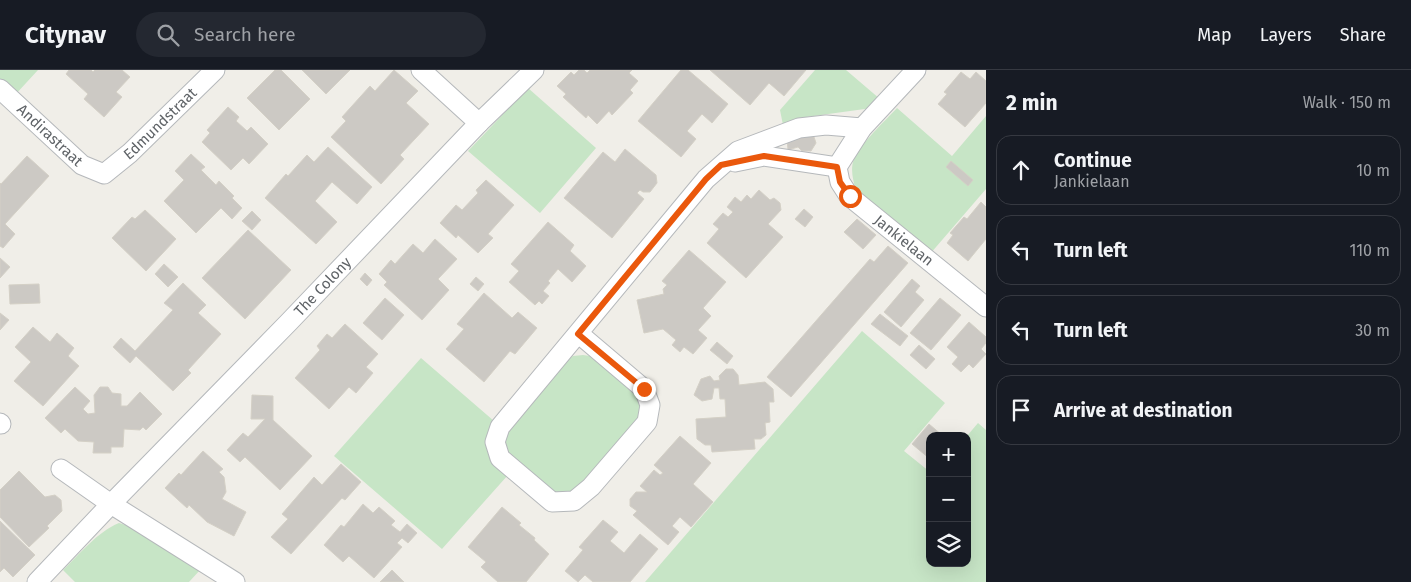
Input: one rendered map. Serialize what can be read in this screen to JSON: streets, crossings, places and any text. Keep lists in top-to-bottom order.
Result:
{
  "streets": {
    "street": [
      "Edmundstraat",
      "Andirastraat",
      "Jankielaan",
      "The Colony"
    ]
  },
  "crossings": [
    ["Edmundstraat", "Andirastraat"]
  ],
  "page": {
    "header": "Citynav",
    "search": "Search here",
    "nav": ["Map", "Layers", "Share"],
    "heading": ["2 min", "Walk · 150 m"],
    "list": [
      ["Continue", "Jankielaan", "10 m"],
      ["Turn left", "110 m"],
      ["Turn left", "30 m"],
      "Arrive at destination"
    ],
    "map_buttons": ["+", "−"]
  }
}
